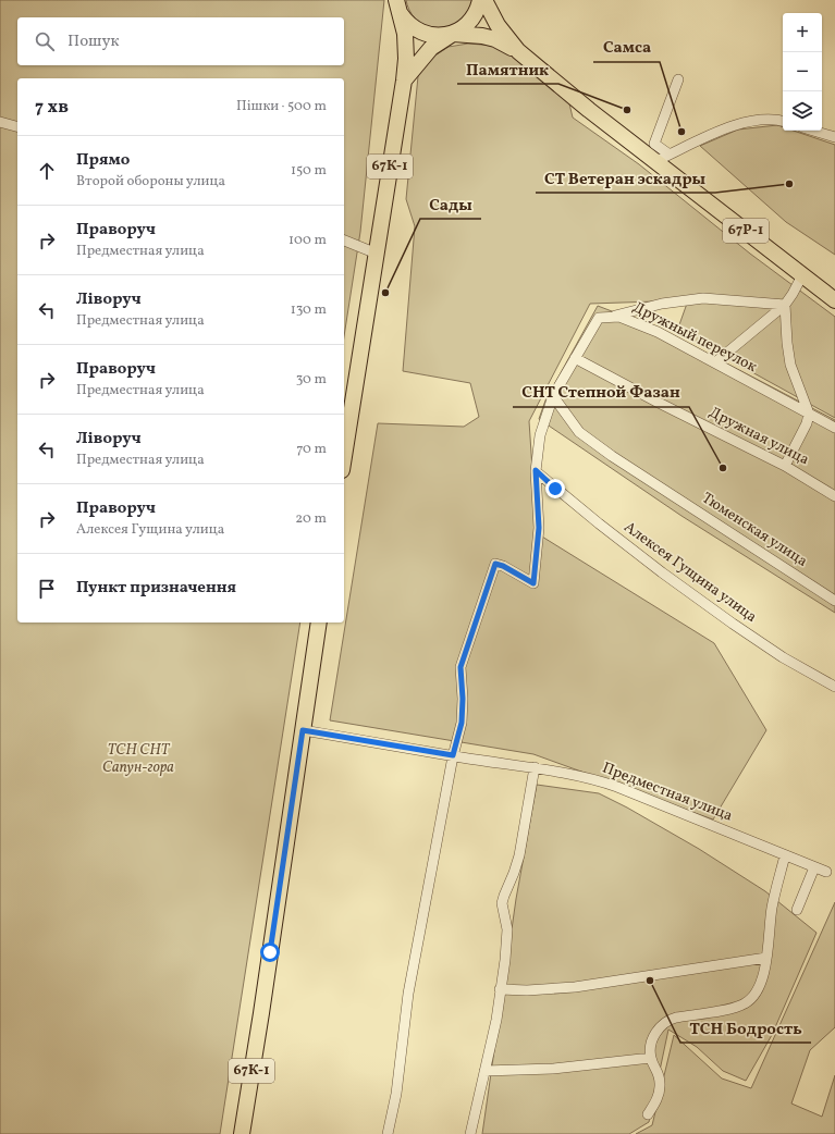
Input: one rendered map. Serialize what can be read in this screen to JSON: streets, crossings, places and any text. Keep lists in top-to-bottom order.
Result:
{
  "streets": {
    "main road": ["67К-1", "67Р-1"],
    "street": [
      "Дружный переулок",
      "Дружная улица",
      "Тюменская улица",
      "Алексея Гущина улица",
      "Предместная улица"
    ]
  },
  "crossings": [
    ["67К-1", "67Р-1"],
    ["67К-1", "Предместная улица"],
    ["Дружный переулок", "Дружная улица"],
    ["Дружный переулок", "Тюменская улица"],
    ["Дружный переулок", "Алексея Гущина улица"]
  ],
  "parks": ["ТСН СНТ Сапун-гора"],
  "places": [
    "Памятник",
    "Самса",
    "СТ Ветеран эскадры",
    "Сады",
    "СНТ Степной Фазан",
    "ТСН Бодрость"
  ],
  "page": {
    "map_buttons": ["+", "−"],
    "search": "Пошук",
    "heading": ["7 хв", "Пішки · 500 m"],
    "list": [
      ["Прямо", "Второй обороны улица", "150 m"],
      ["Праворуч", "Предместная улица", "100 m"],
      ["Ліворуч", "Предместная улица", "130 m"],
      ["Праворуч", "Предместная улица", "30 m"],
      ["Ліворуч", "Предместная улица", "70 m"],
      ["Праворуч", "Алексея Гущина улица", "20 m"],
      "Пункт призначення"
    ]
  }
}
